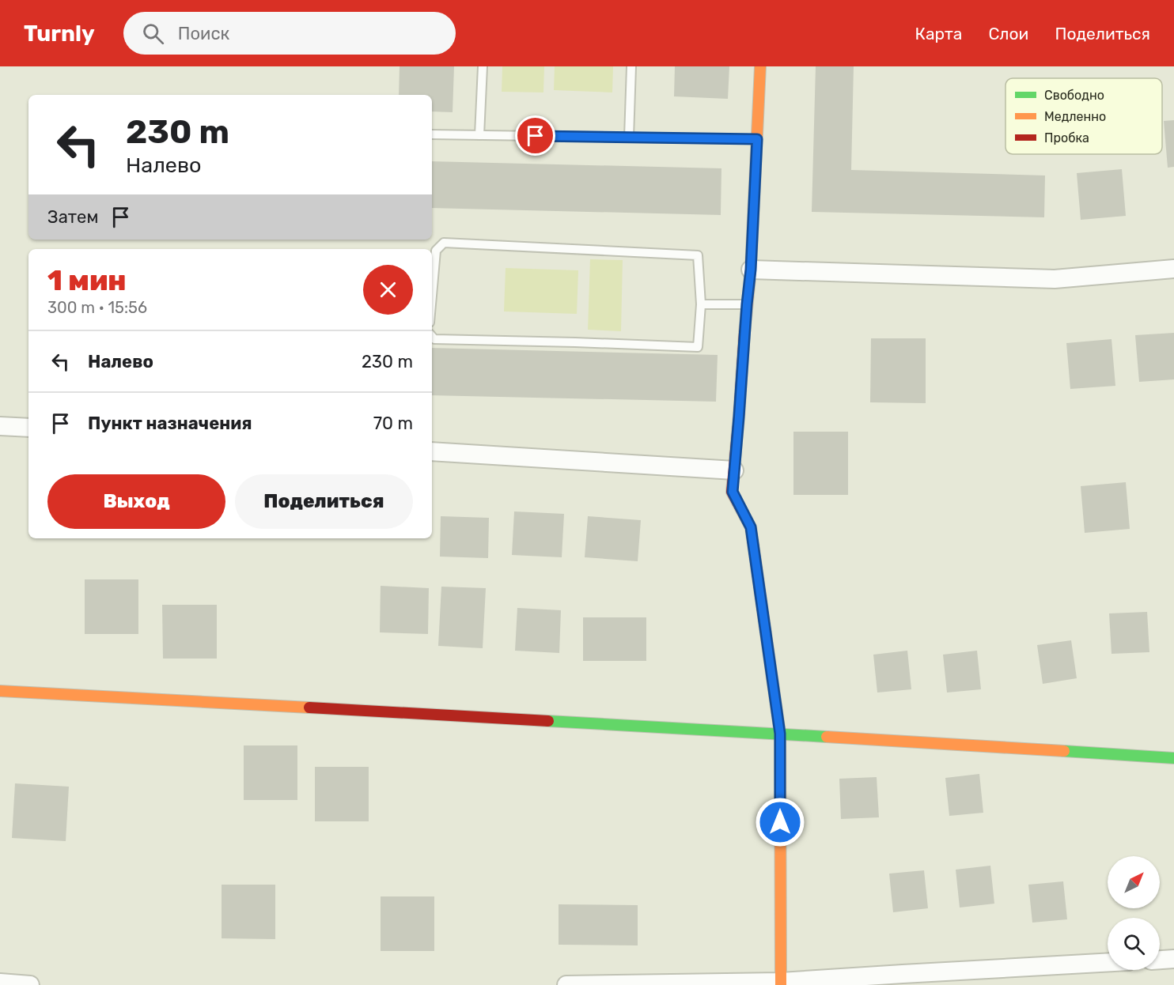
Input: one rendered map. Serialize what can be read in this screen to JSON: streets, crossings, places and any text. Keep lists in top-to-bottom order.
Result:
{
  "legend": ["Свободно", "Медленно", "Пробка"],
  "north": "top right",
  "page": {
    "header": "Turnly",
    "search": "Поиск",
    "nav": ["Карта", "Слои", "Поделиться"],
    "turn": ["230 m", "Налево"],
    "then": "Затем",
    "heading": ["1 мин", "300 m · 15:56"],
    "list": [
      {
        "name": "Налево",
        "value": "230 m"
      },
      {
        "name": "Пункт назначения",
        "value": "70 m"
      }
    ],
    "buttons": ["Выход", "Поделиться"]
  }
}
